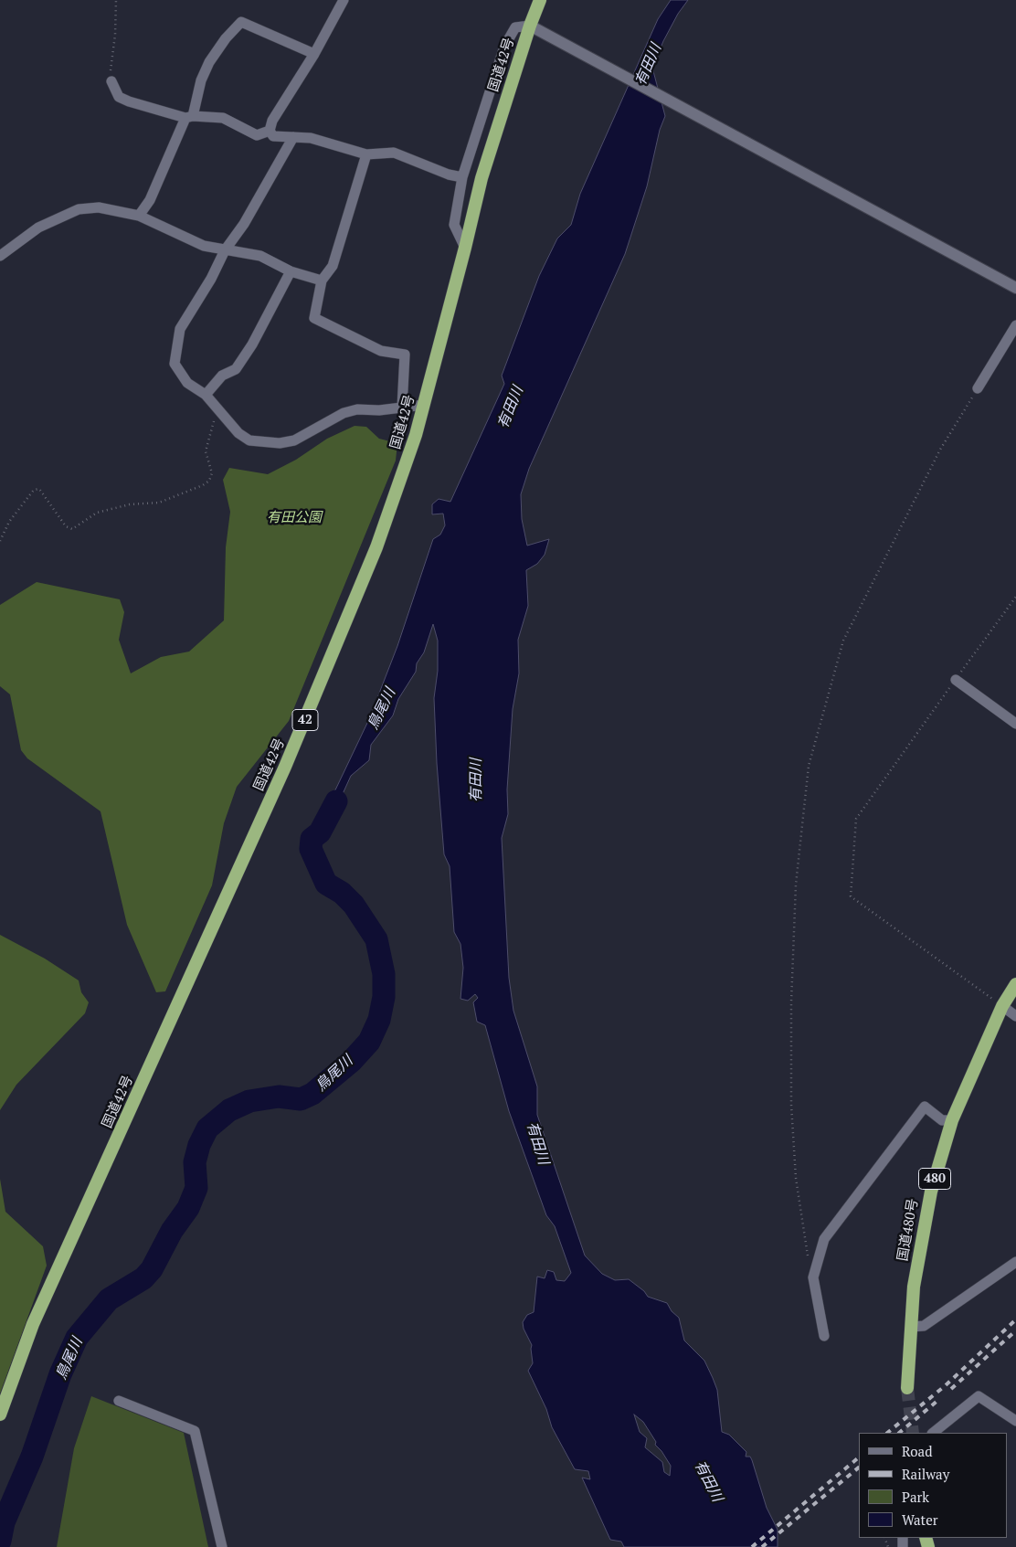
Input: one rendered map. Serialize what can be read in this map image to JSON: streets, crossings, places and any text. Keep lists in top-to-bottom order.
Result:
{
  "streets": {
    "highway": [
      "国道42号",
      "42",
      "480",
      "国道480号"
    ]
  },
  "water": ["有田川", "鳥尾川"],
  "parks": ["有田公園"],
  "legend": [
    "Road",
    "Railway",
    "Park",
    "Water"
  ]
}
